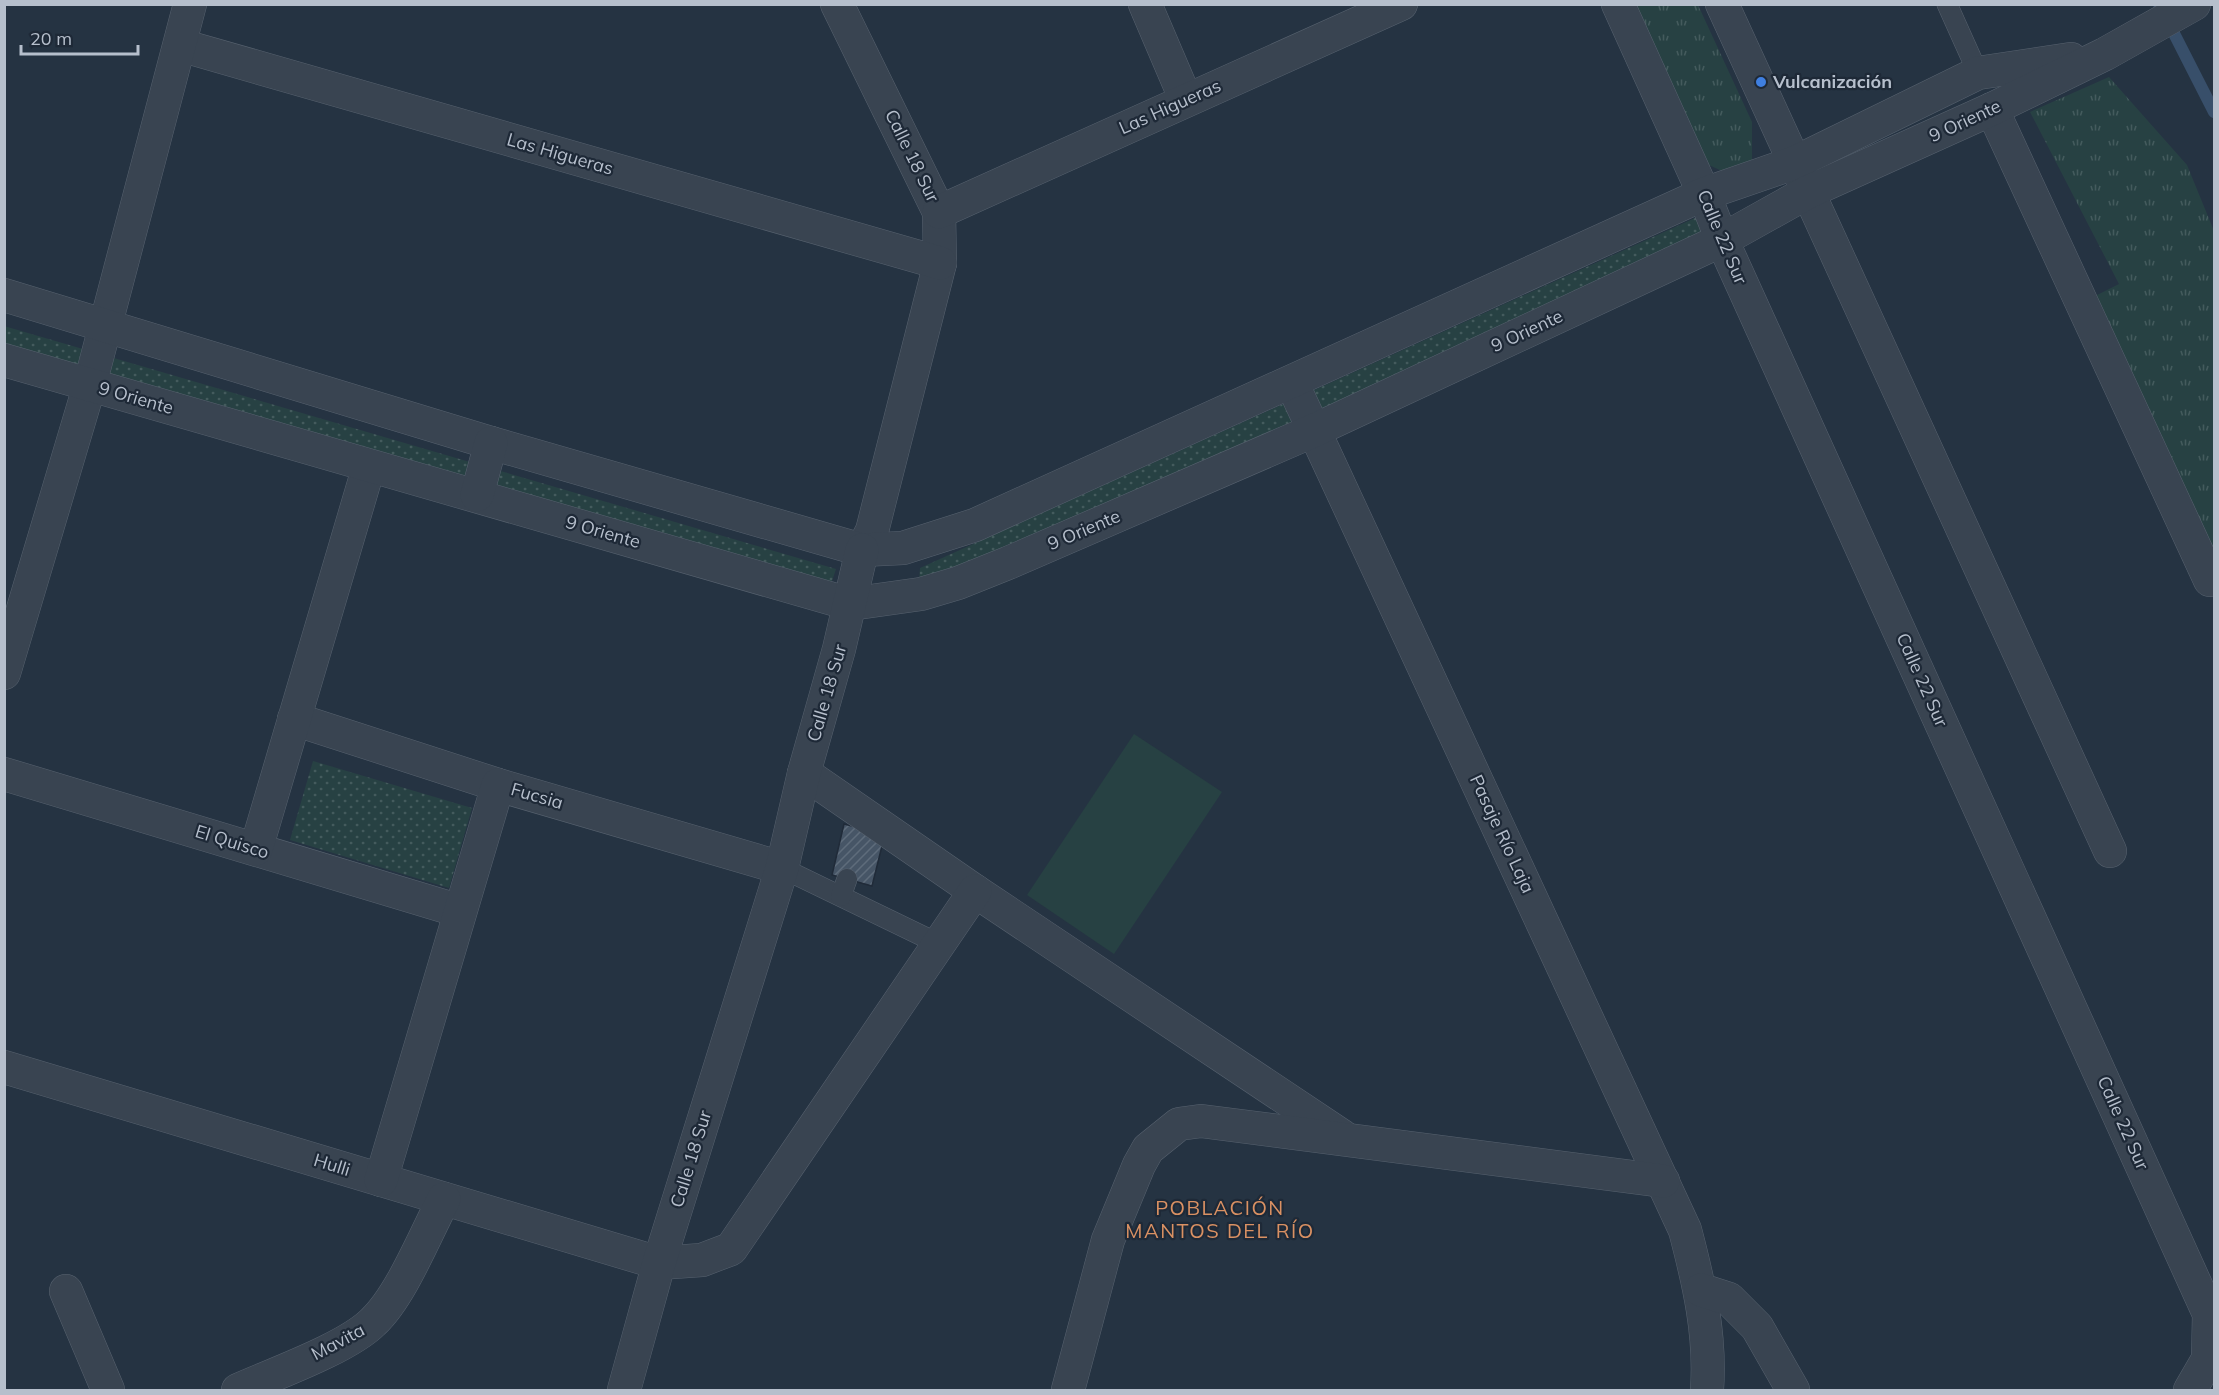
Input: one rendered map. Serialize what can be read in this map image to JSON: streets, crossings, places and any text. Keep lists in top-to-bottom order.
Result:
{
  "streets": {
    "street": [
      "Las Higueras",
      "9 Oriente",
      "Calle 18 Sur",
      "Calle 22 Sur",
      "Fucsia",
      "Pasaje Río Laja",
      "El Quisco",
      "Hulli",
      "Mavita"
    ]
  },
  "crossings": [
    ["Las Higueras", "Calle 18 Sur"],
    ["9 Oriente", "Calle 18 Sur"],
    ["9 Oriente", "Calle 22 Sur"],
    ["9 Oriente", "Pasaje Río Laja"],
    ["Calle 18 Sur", "Fucsia"],
    ["Calle 18 Sur", "Hulli"],
    ["Hulli", "Mavita"]
  ],
  "districts": ["POBLACIÓN MANTOS DEL RÍO"],
  "places": ["Vulcanización"],
  "scale_bar": "20 m"
}
